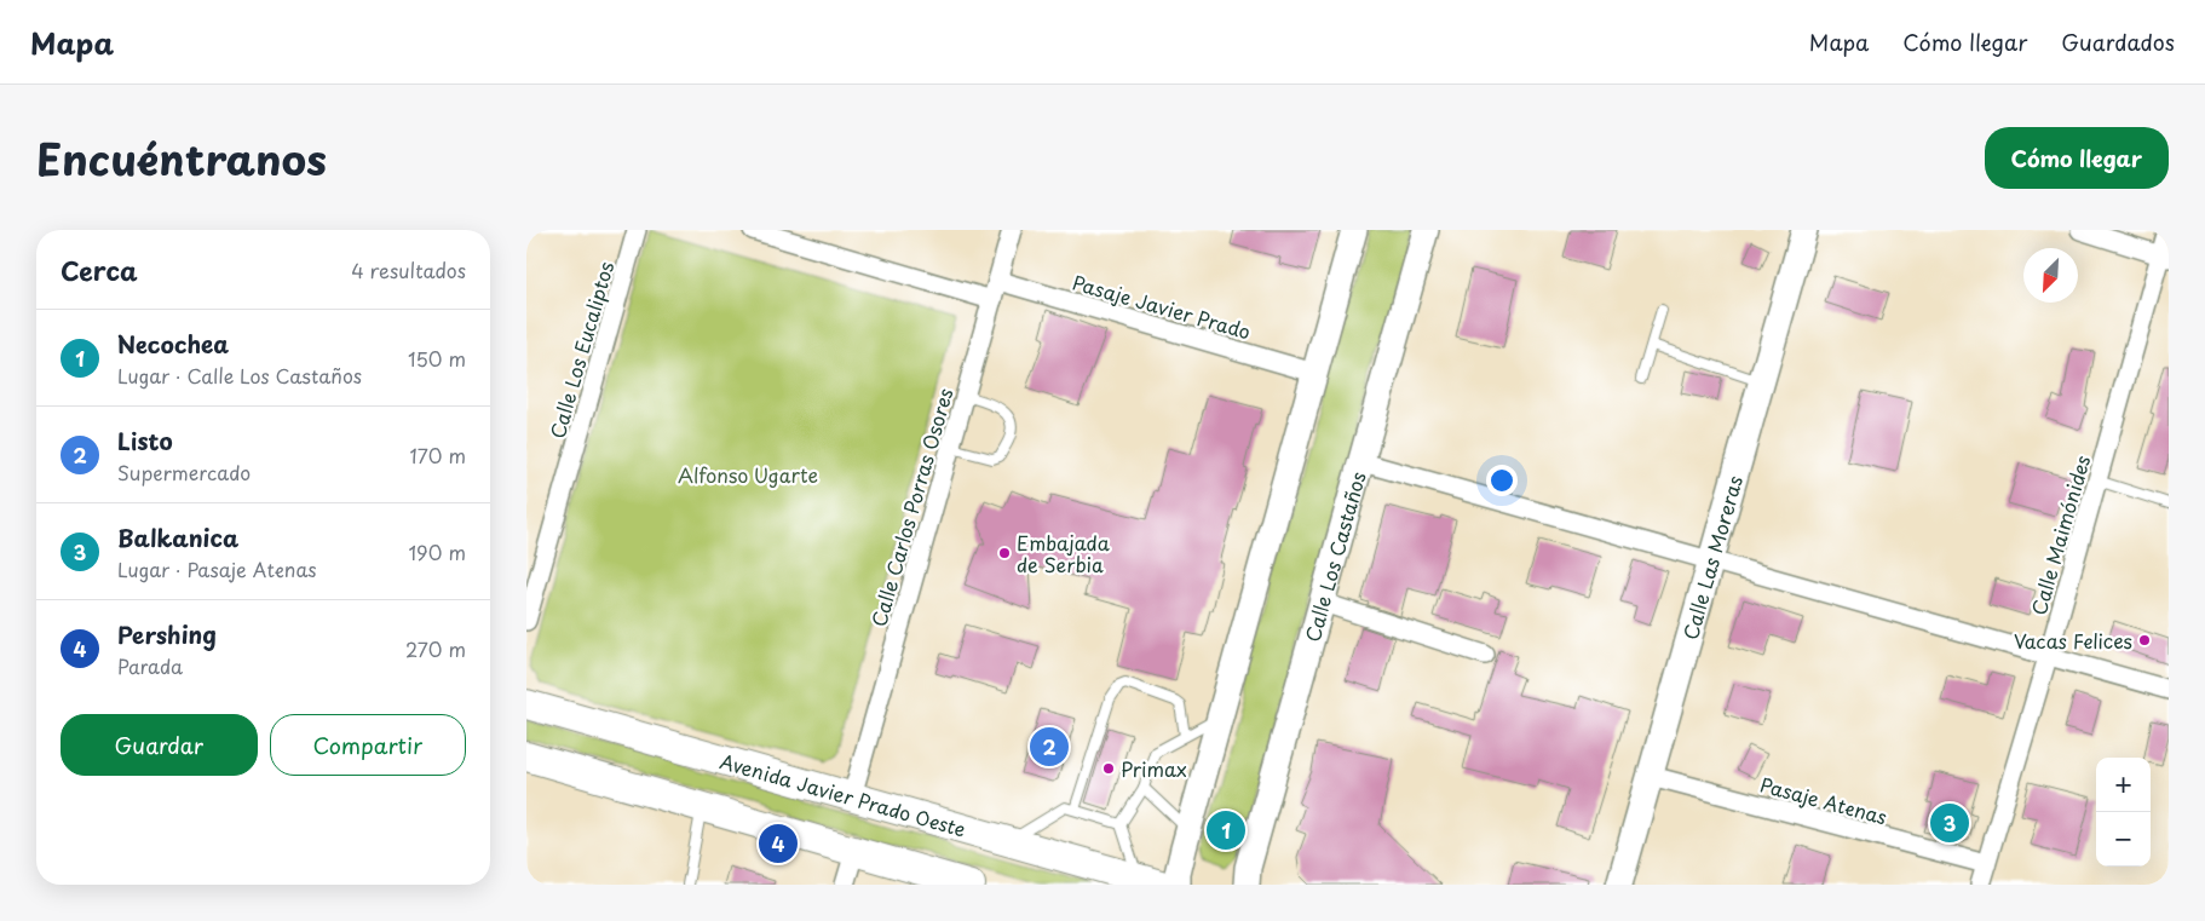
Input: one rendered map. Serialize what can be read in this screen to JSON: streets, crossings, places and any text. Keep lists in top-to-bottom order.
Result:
{
  "streets": {
    "main road": ["Avenida Javier Prado Oeste"],
    "street": [
      "Pasaje Javier Prado",
      "Calle Los Eucaliptos",
      "Calle Carlos Porras Osores",
      "Calle Maimónides",
      "Calle Los Castaños",
      "Calle Las Moreras",
      "Pasaje Atenas"
    ]
  },
  "crossings": [
    ["Pasaje Javier Prado", "Calle Carlos Porras Osores"],
    ["Calle Carlos Porras Osores", "Avenida Javier Prado Oeste"],
    ["Calle Maimónides", "Pasaje Atenas"],
    ["Calle Las Moreras", "Pasaje Atenas"]
  ],
  "parks": ["Alfonso Ugarte"],
  "places": ["Embajada de Serbia", "Vacas Felices", "Primax"],
  "north": "bottom left",
  "page": {
    "header": "Mapa",
    "nav": ["Mapa", "Cómo llegar", "Guardados"],
    "title": "Encuéntranos",
    "buttons": [
      "Cómo llegar",
      ["Guardar", "Compartir"]
    ],
    "heading": ["Cerca", "4 resultados"],
    "list": [
      {
        "mark": "1",
        "name": "Necochea",
        "note": "Lugar · Calle Los Castaños",
        "value": "150 m"
      },
      {
        "mark": "2",
        "name": "Listo",
        "note": "Supermercado",
        "value": "170 m"
      },
      {
        "mark": "3",
        "name": "Balkanica",
        "note": "Lugar · Pasaje Atenas",
        "value": "190 m"
      },
      {
        "mark": "4",
        "name": "Pershing",
        "note": "Parada",
        "value": "270 m"
      }
    ],
    "pins": [
      "2",
      "3",
      "1",
      "4"
    ],
    "map_buttons": ["+", "−"]
  }
}
